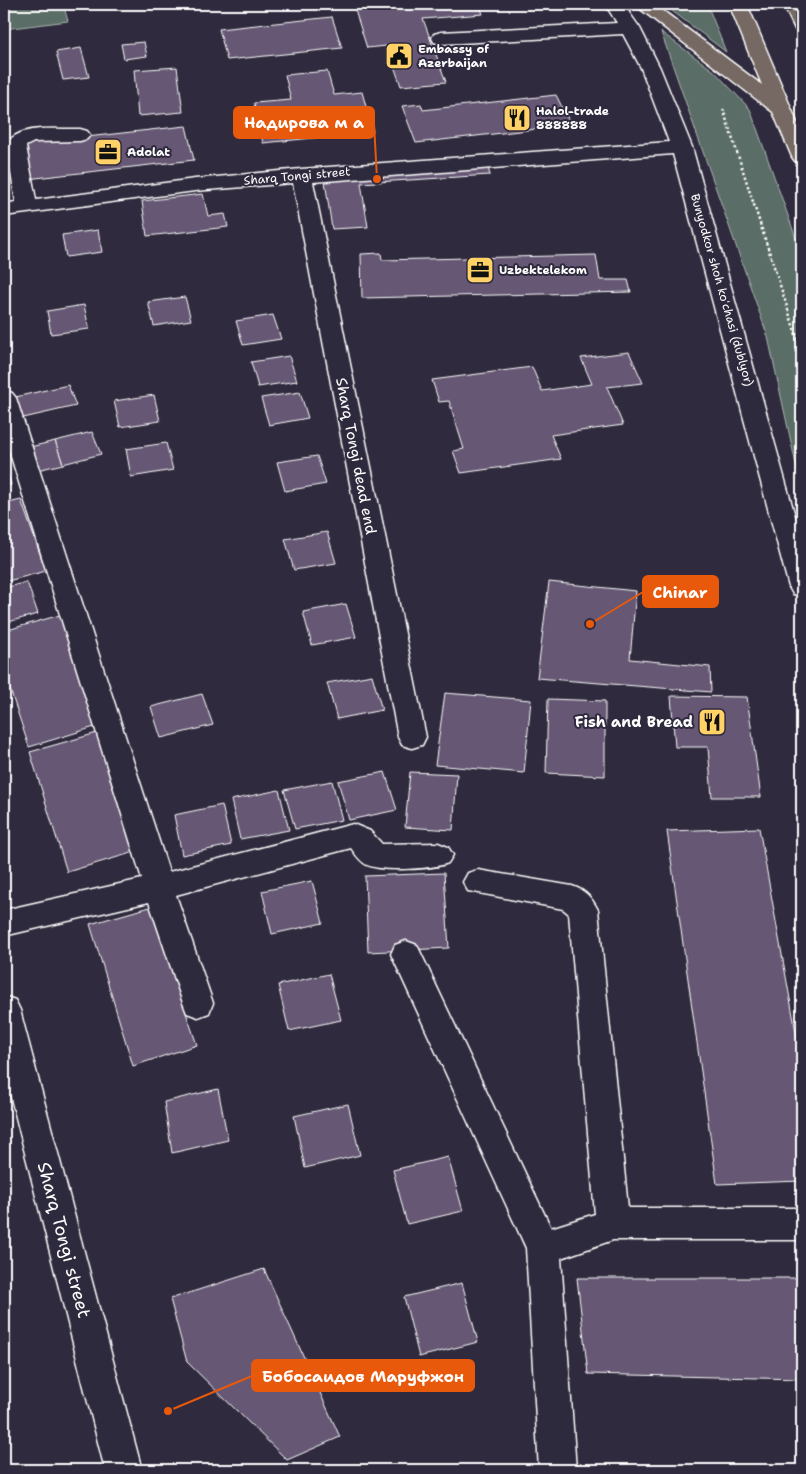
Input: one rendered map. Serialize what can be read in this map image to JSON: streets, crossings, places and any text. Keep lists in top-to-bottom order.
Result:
{
  "streets": {
    "street": ["Sharq Tongi street", "Bunyodkor shoh koʻchasi (dublyor)", "Sharq Tongi dead end"]
  },
  "crossings": [
    ["Sharq Tongi street", "Bunyodkor shoh koʻchasi (dublyor)"],
    ["Sharq Tongi street", "Sharq Tongi dead end"]
  ],
  "places": {
    "public building": ["Embassy of Azerbaijan"],
    "restaurant": ["Halol-trade 888888", "Fish and Bread"],
    "office": ["Adolat", "Uzbektelekom"],
    "other": ["Надирова м а", "Chinar", "Бобосаидов Маруфжон"]
  }
}
